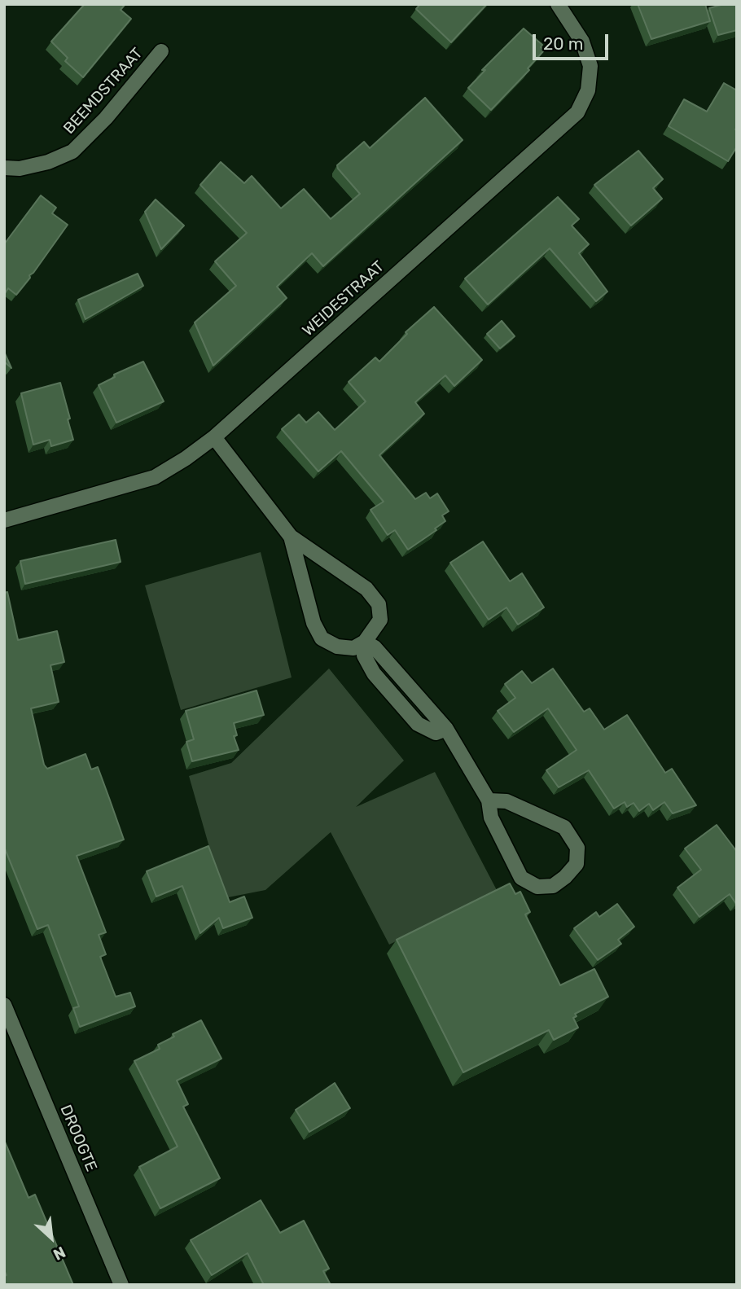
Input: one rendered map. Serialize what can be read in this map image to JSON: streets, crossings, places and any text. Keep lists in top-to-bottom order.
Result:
{
  "streets": {
    "street": ["BEEMDSTRAAT", "WEIDESTRAAT", "DROOGTE"]
  },
  "scale_bar": "20 m",
  "north": "bottom right"
}
